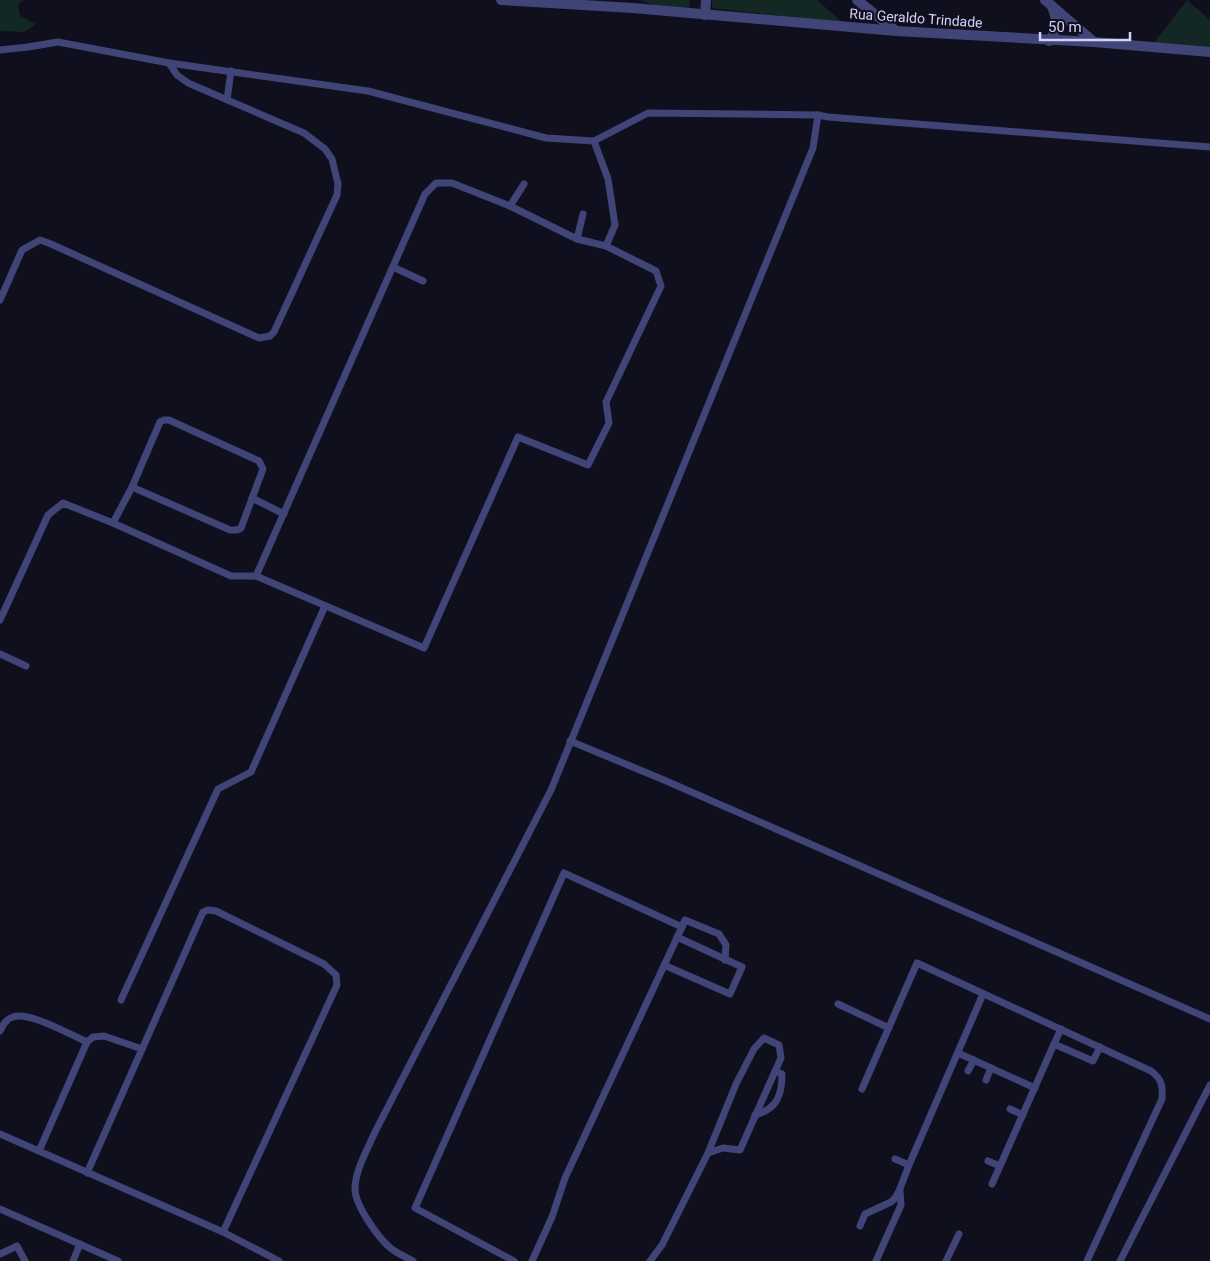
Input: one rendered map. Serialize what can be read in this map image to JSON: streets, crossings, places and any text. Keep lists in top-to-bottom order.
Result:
{
  "streets": {
    "street": ["Rua Geraldo Trindade"]
  },
  "scale_bar": "50 m"
}
